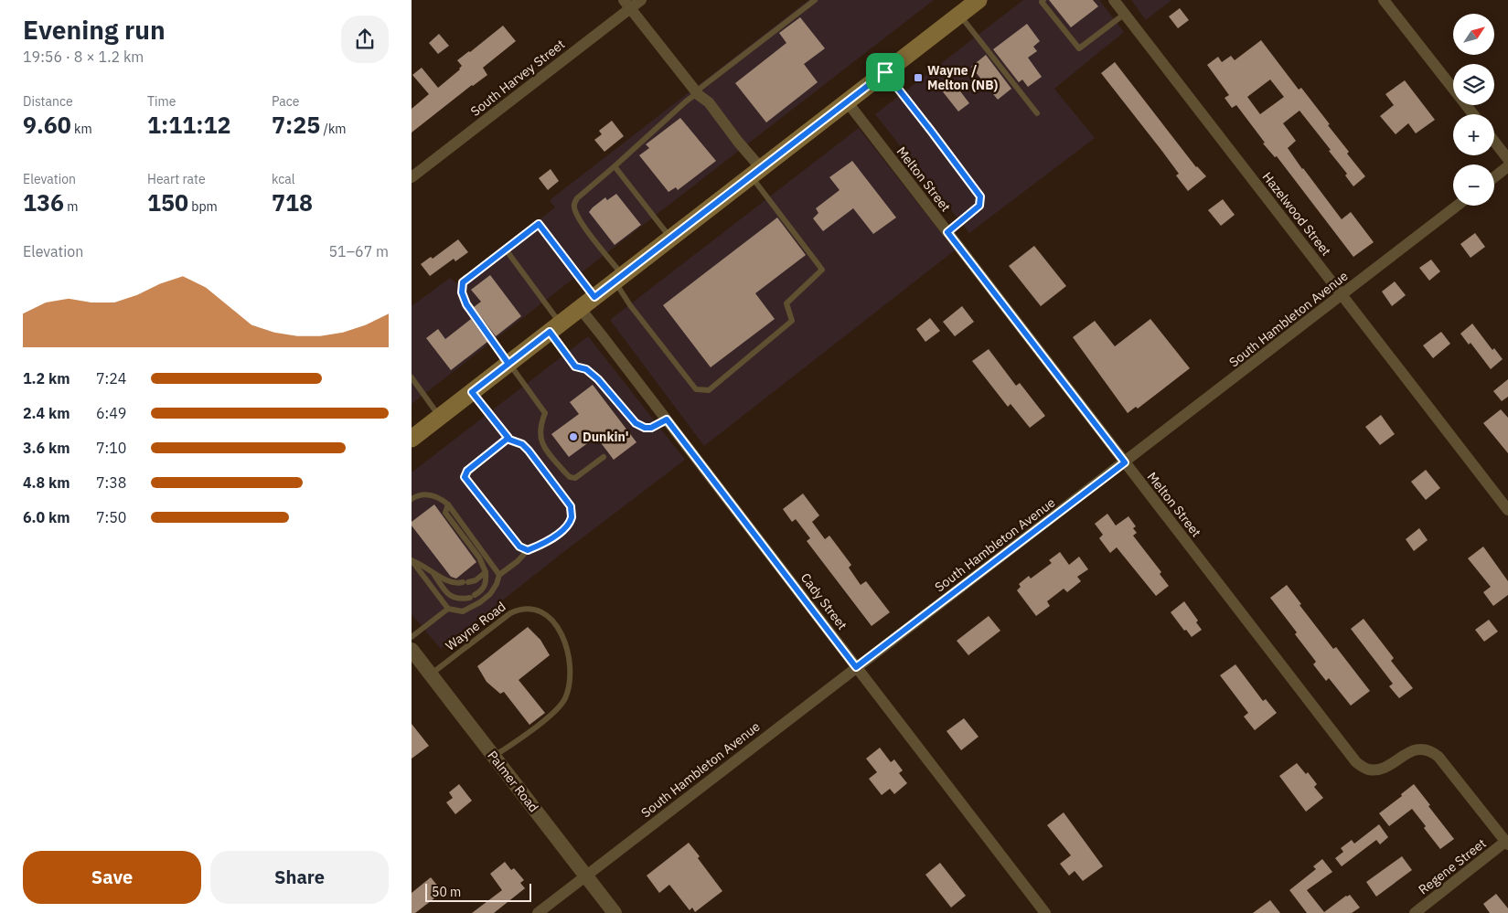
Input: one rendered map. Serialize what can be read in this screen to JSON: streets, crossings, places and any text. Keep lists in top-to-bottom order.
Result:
{
  "streets": {
    "street": [
      "South Harvey Street",
      "Melton Street",
      "Hazelwood Street",
      "South Hambleton Avenue",
      "Cady Street",
      "Palmer Road",
      "Regene Street"
    ],
    "lane": ["Wayne Road"]
  },
  "crossings": [
    ["Melton Street", "South Hambleton Avenue"],
    ["Melton Street", "Regene Street"],
    ["Hazelwood Street", "South Hambleton Avenue"],
    ["South Hambleton Avenue", "Cady Street"],
    ["South Hambleton Avenue", "Palmer Road"],
    ["Wayne Road", "Palmer Road"]
  ],
  "places": {
    "transit": ["Wayne / Melton (NB)"],
    "other": ["Dunkin'"]
  },
  "scale_bar": "50 m",
  "north": "top right",
  "page": {
    "heading": ["Evening run", "19:56 · 8 × 1.2 km"],
    "map_buttons": ["+", "−"],
    "stats": [
      ["Distance", "9.60 km"],
      ["Time", "1:11:12"],
      ["Pace", "7:25 /km"],
      ["Elevation", "136 m"],
      ["Heart rate", "150 bpm"],
      ["kcal", "718"]
    ],
    "chart": ["Elevation", "51–67 m"],
    "list": [
      {
        "name": "1.2 km",
        "note": "7:24"
      },
      {
        "name": "2.4 km",
        "note": "6:49"
      },
      {
        "name": "3.6 km",
        "note": "7:10"
      },
      {
        "name": "4.8 km",
        "note": "7:38"
      },
      {
        "name": "6.0 km",
        "note": "7:50"
      }
    ],
    "buttons": ["Save", "Share"],
    "scale": "50 m"
  }
}
